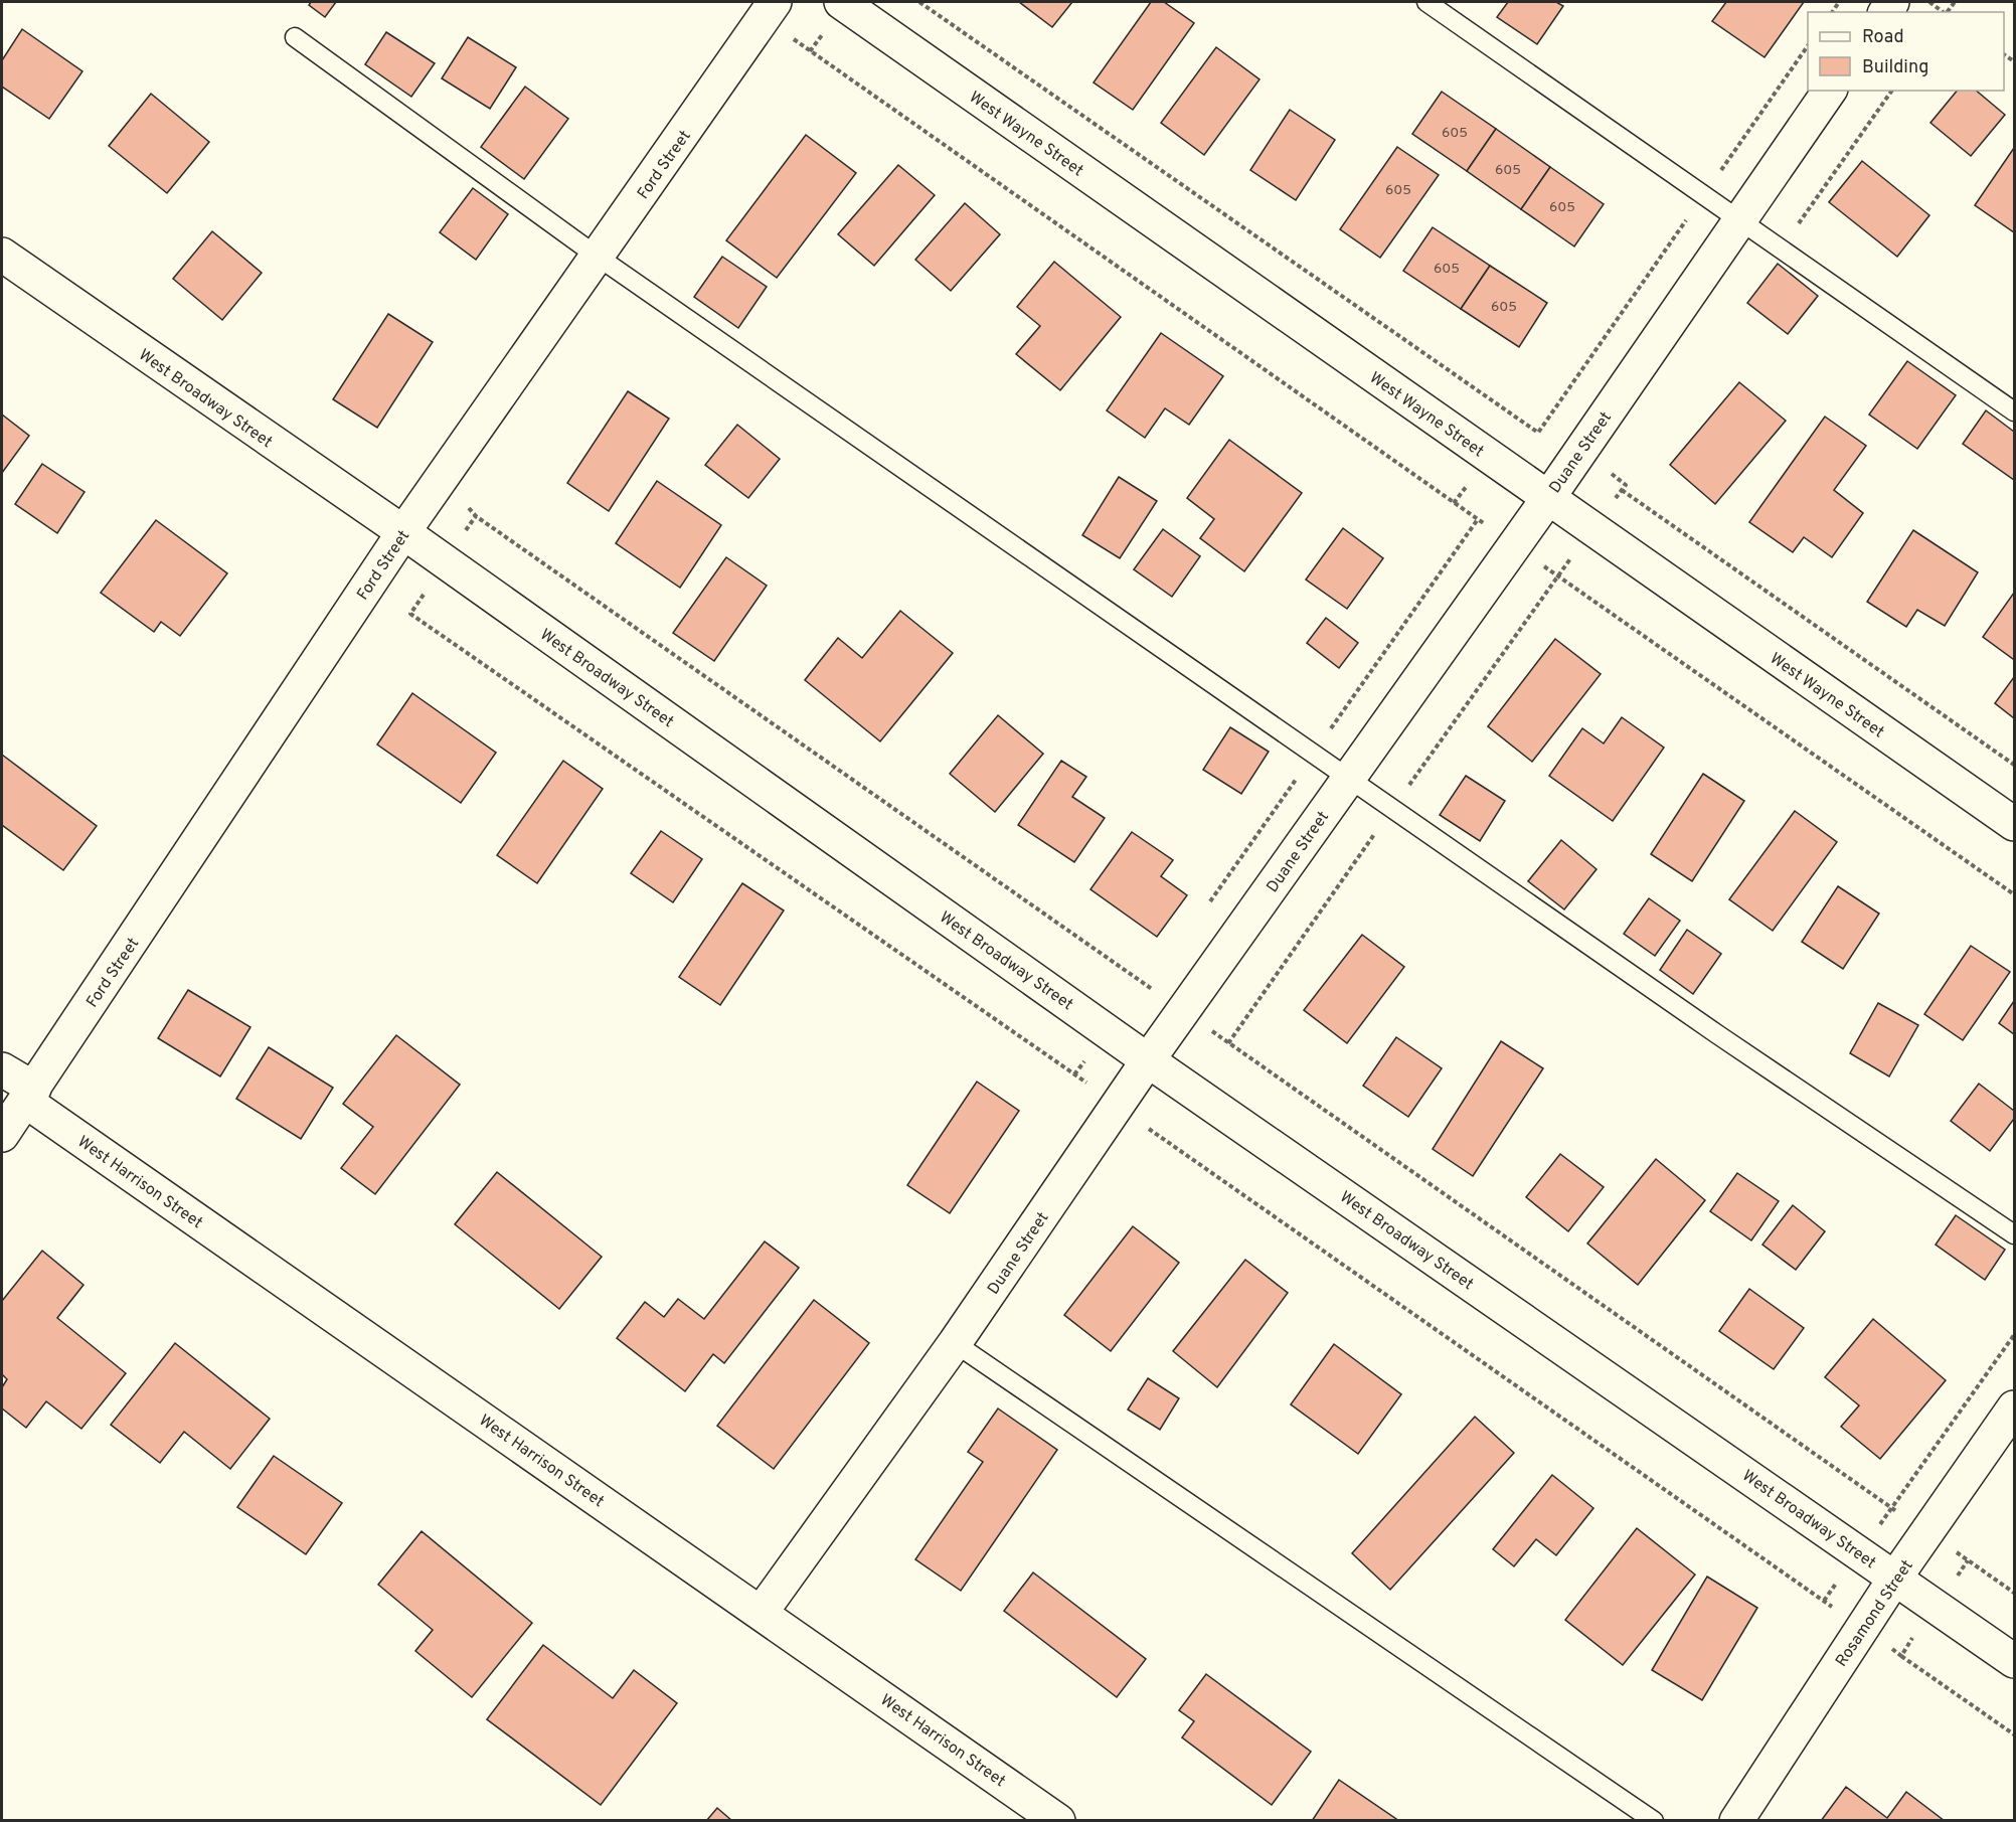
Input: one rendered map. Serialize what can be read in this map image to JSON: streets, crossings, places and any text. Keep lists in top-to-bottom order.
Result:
{
  "streets": {
    "street": [
      "West Wayne Street",
      "Ford Street",
      "West Broadway Street",
      "Duane Street",
      "West Harrison Street",
      "Rosamond Street"
    ]
  },
  "crossings": [
    ["West Wayne Street", "Duane Street"],
    ["Ford Street", "West Broadway Street"],
    ["Ford Street", "West Harrison Street"],
    ["West Broadway Street", "Duane Street"],
    ["West Broadway Street", "Rosamond Street"],
    ["Duane Street", "West Harrison Street"]
  ],
  "house_numbers": [
    "605",
    "605",
    "605",
    "605",
    "605",
    "605"
  ],
  "legend": ["Road", "Building"]
}
